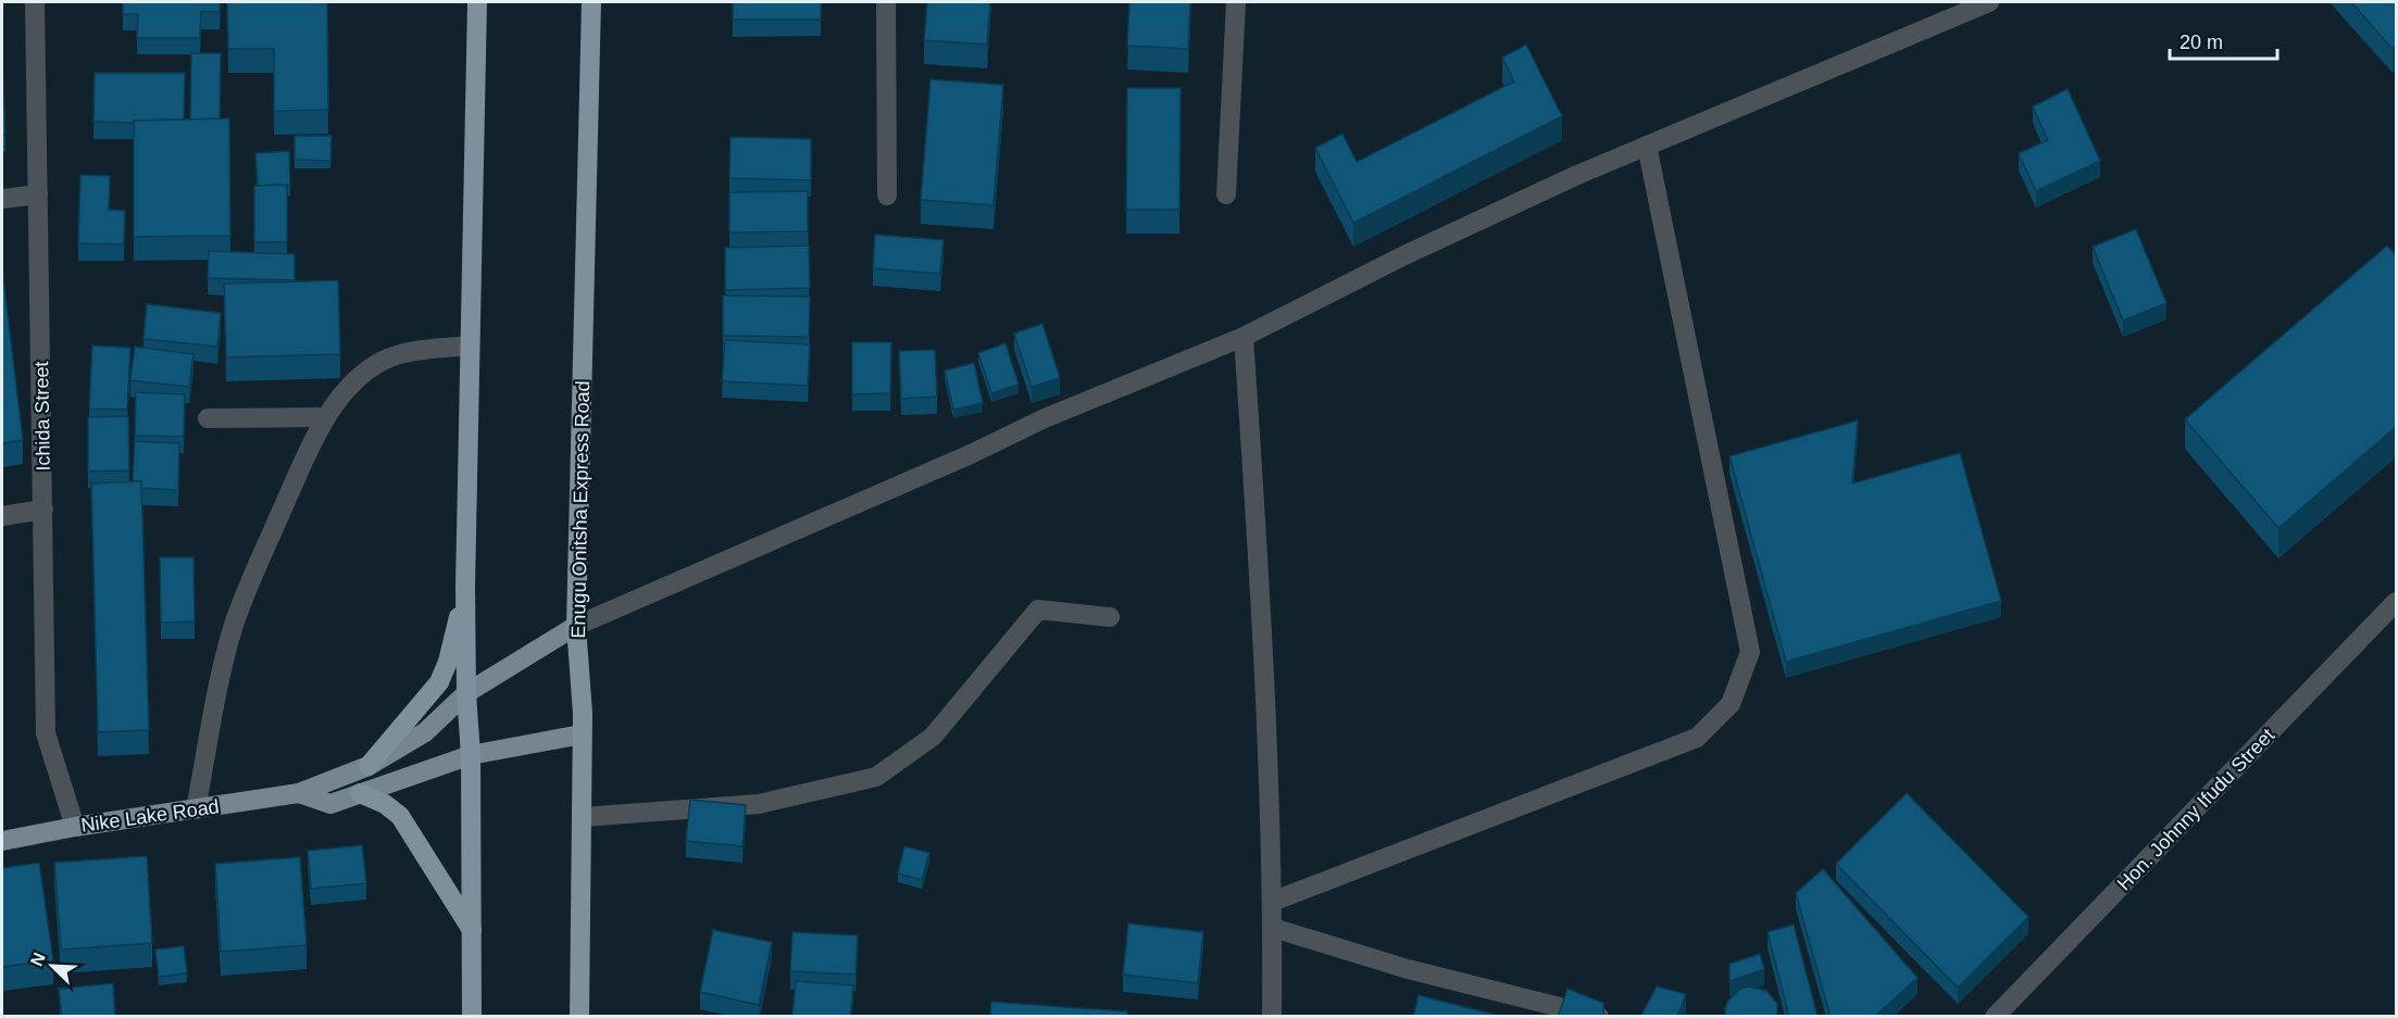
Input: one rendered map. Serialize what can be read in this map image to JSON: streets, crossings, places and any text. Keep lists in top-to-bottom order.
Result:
{
  "streets": {
    "highway": ["Enugu Onitsha Express Road"],
    "main road": ["Nike Lake Road"],
    "street": ["Ichida Street", "Hon. Johnny Ifudu Street"]
  },
  "crossings": [
    ["Ichida Street", "Nike Lake Road"],
    ["Enugu Onitsha Express Road", "Nike Lake Road"]
  ],
  "scale_bar": "20 m",
  "north": "top left"
}
